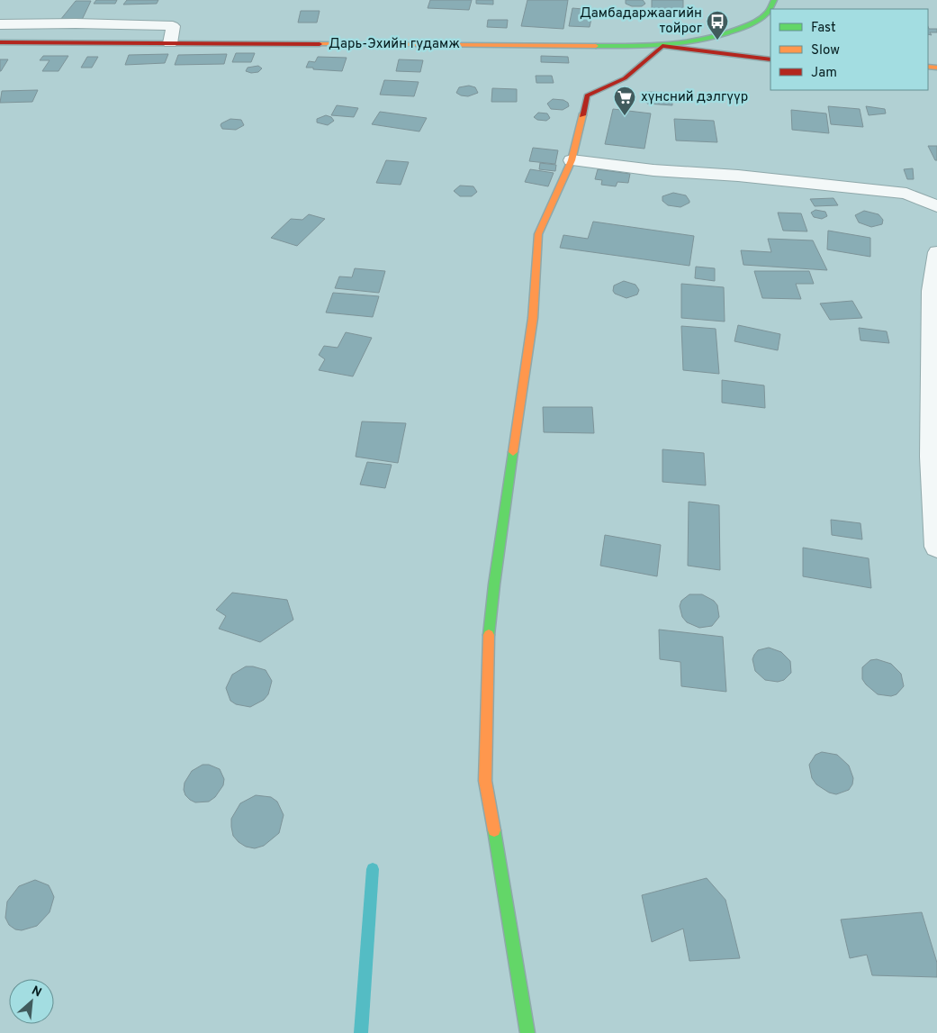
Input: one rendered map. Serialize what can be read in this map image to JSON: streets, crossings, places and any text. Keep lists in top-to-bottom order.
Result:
{
  "streets": {
    "main road": ["Дарь-Эхийн гудамж"]
  },
  "places": {
    "bus stop": ["Дамбадаржаагийн тойрог"],
    "supermarket": ["хүнсний дэлгүүр"]
  },
  "legend": ["Fast", "Slow", "Jam"],
  "north": "top right"
}
